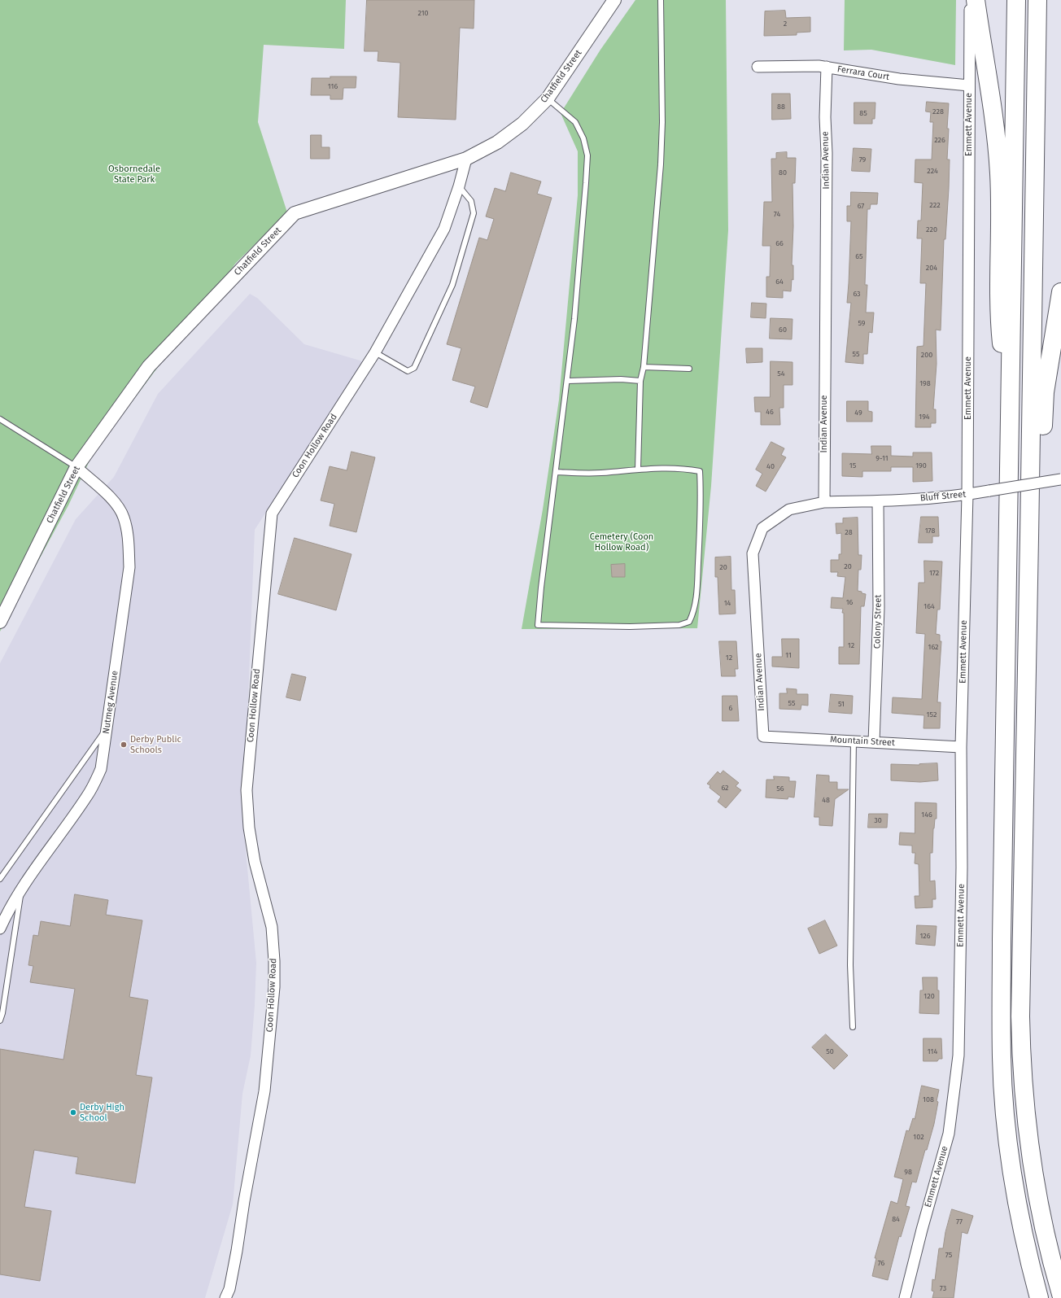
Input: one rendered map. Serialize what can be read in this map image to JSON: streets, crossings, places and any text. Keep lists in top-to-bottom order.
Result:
{
  "streets": {
    "street": [
      "Ferrara Court",
      "Chatfield Street",
      "Emmett Avenue",
      "Indian Avenue",
      "Coon Hollow Road",
      "Bluff Street",
      "Colony Street",
      "Nutmeg Avenue",
      "Mountain Street"
    ]
  },
  "crossings": [
    ["Ferrara Court", "Emmett Avenue"],
    ["Ferrara Court", "Indian Avenue"],
    ["Chatfield Street", "Coon Hollow Road"],
    ["Chatfield Street", "Nutmeg Avenue"],
    ["Emmett Avenue", "Bluff Street"],
    ["Emmett Avenue", "Mountain Street"],
    ["Indian Avenue", "Bluff Street"],
    ["Indian Avenue", "Mountain Street"],
    ["Bluff Street", "Colony Street"],
    ["Colony Street", "Mountain Street"]
  ],
  "parks": ["Osbornedale State Park", "Cemetery (Coon Hollow Road)"],
  "places": ["Derby Public Schools", "Derby High School"],
  "house_numbers": [
    "210",
    "2",
    "116",
    "88",
    "228",
    "85",
    "226",
    "79",
    "224",
    "80",
    "222",
    "67",
    "74",
    "220",
    "66",
    "65",
    "204",
    "64",
    "63",
    "59",
    "60",
    "55",
    "200",
    "54",
    "198",
    "46",
    "49",
    "194",
    "9-11",
    "15",
    "190",
    "40",
    "178",
    "28",
    "20",
    "20",
    "172",
    "16",
    "14",
    "164",
    "12",
    "162",
    "11",
    "12",
    "55",
    "51",
    "6",
    "152",
    "62",
    "56",
    "48",
    "146",
    "30",
    "126",
    "120",
    "50",
    "114",
    "108",
    "102",
    "98",
    "84",
    "77",
    "75",
    "76",
    "73"
  ]
}
